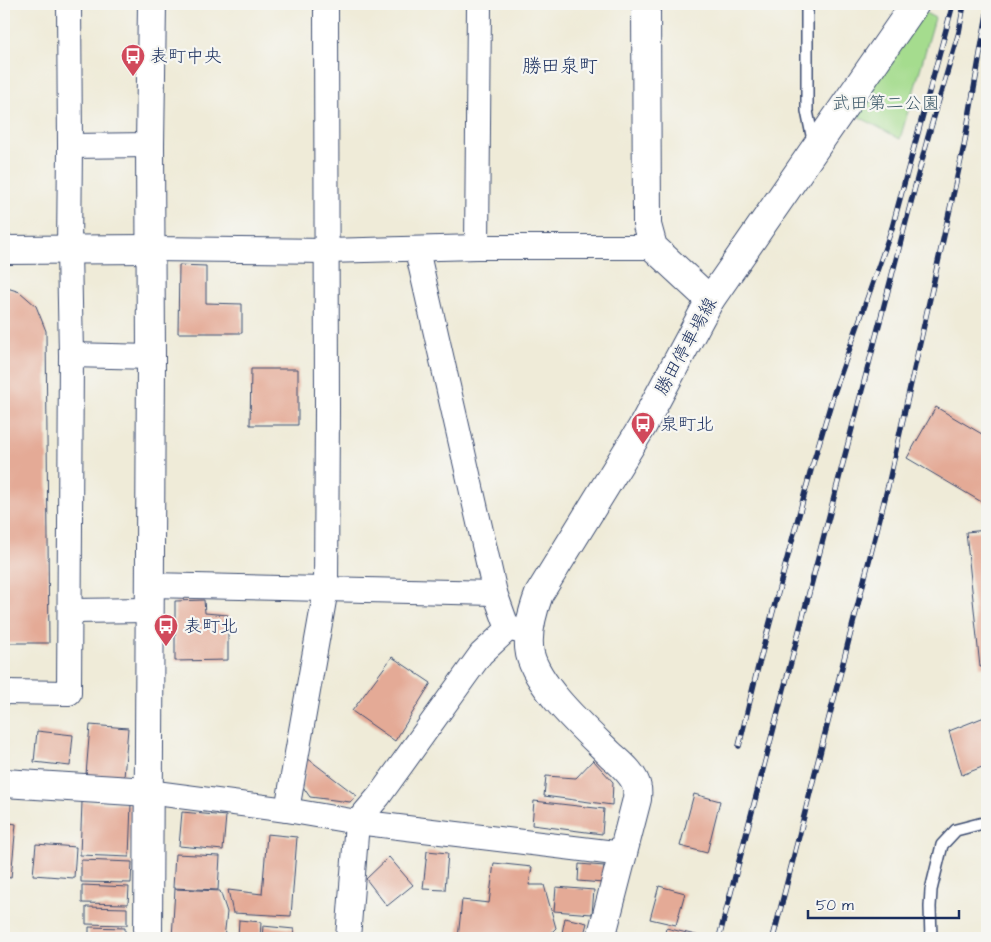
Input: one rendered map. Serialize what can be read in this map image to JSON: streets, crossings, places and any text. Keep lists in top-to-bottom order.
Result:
{
  "streets": {
    "street": ["勝田停車場線"]
  },
  "districts": ["勝田泉町"],
  "parks": ["武田第二公園"],
  "places": {
    "bus stop": ["表町中央", "泉町北", "表町北"]
  },
  "scale_bar": "50 m"
}
